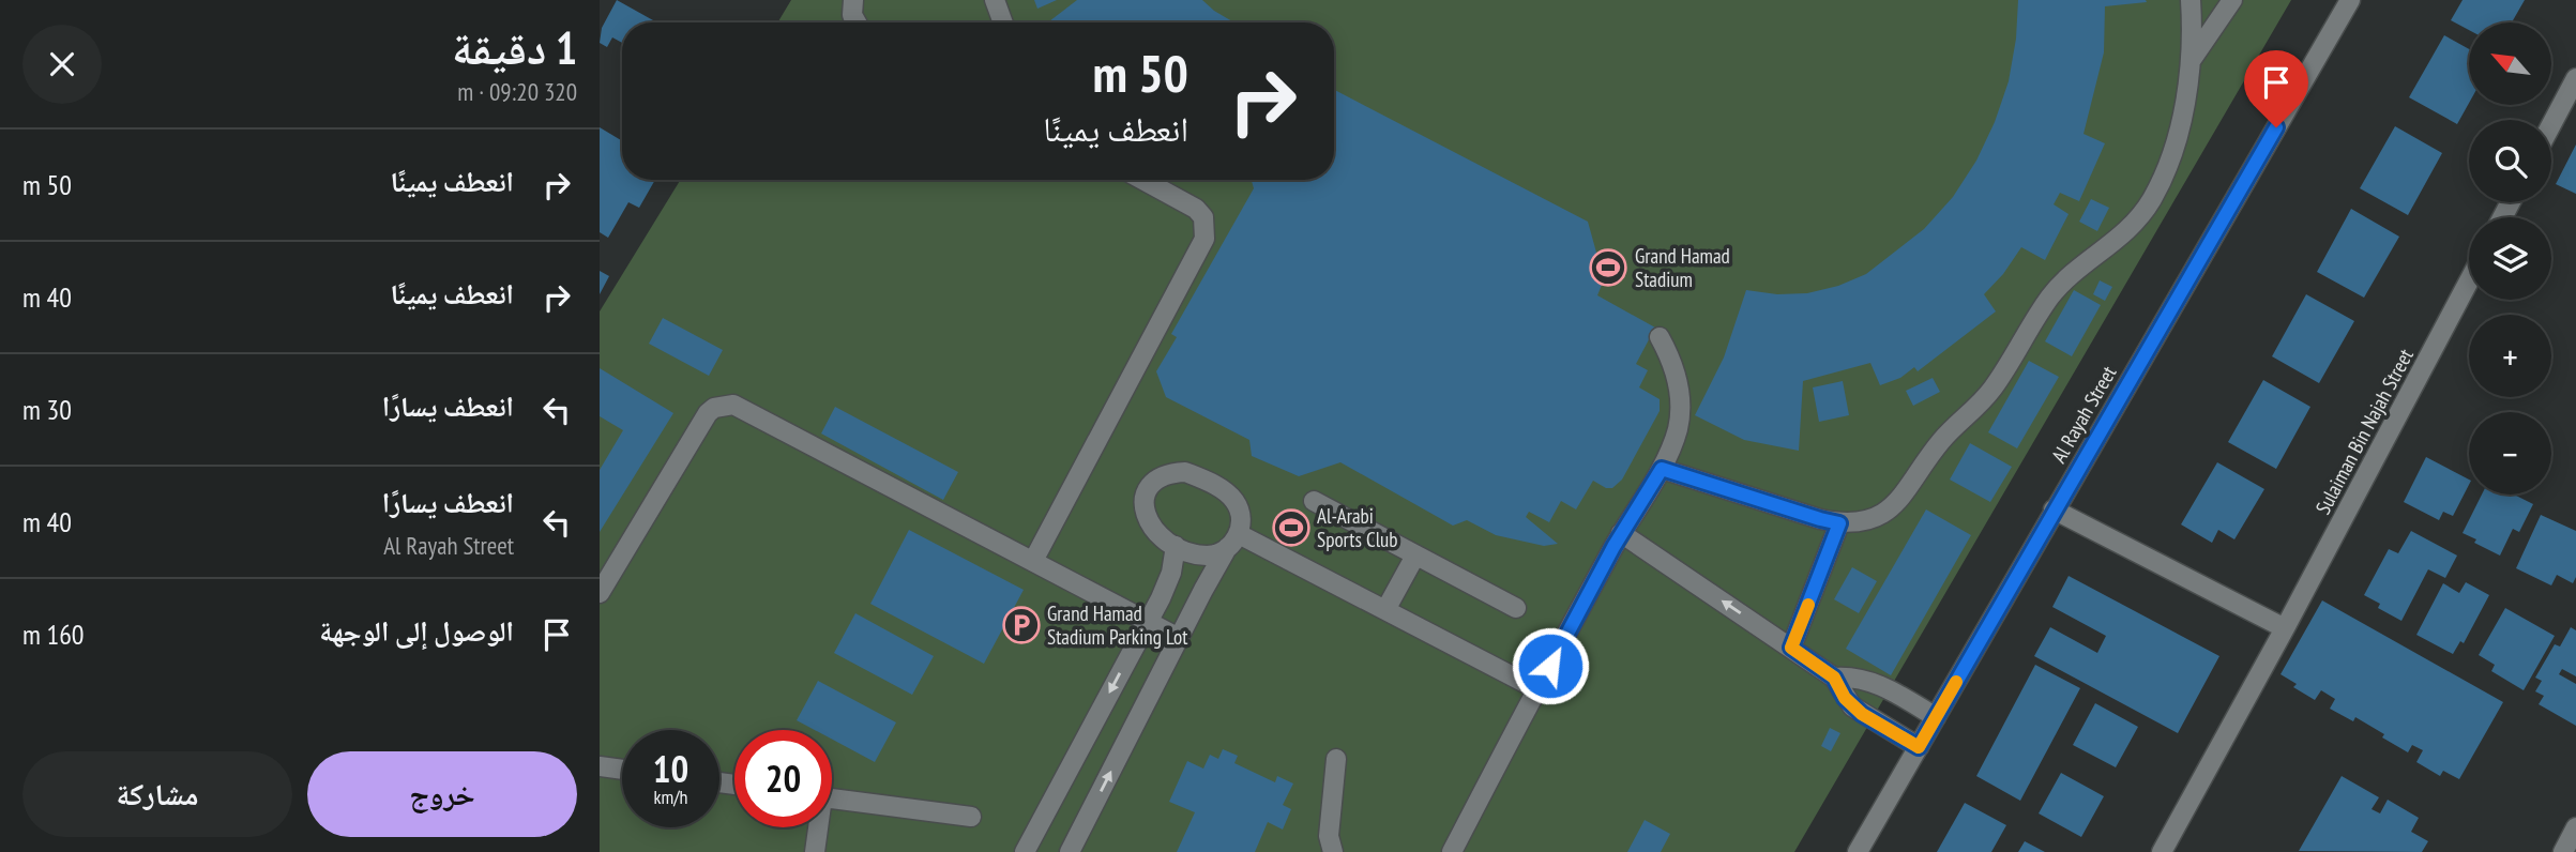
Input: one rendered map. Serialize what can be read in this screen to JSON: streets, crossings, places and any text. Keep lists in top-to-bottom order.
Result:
{
  "streets": {
    "street": ["Al Rayah Street", "Sulaiman Bin Najah Street"]
  },
  "places": {
    "sports": ["Grand Hamad Stadium", "Al-Arabi Sports Club"],
    "parking": ["Grand Hamad Stadium Parking Lot"]
  },
  "north": "top left",
  "page": {
    "heading": ["1 دقيقة", "320 m · 09:20"],
    "map_buttons": ["+", "−"],
    "turn": ["50 m", "انعطف يمينًا"],
    "list": [
      {
        "name": "انعطف يمينًا",
        "value": "50 m"
      },
      {
        "name": "انعطف يمينًا",
        "value": "40 m"
      },
      {
        "name": "انعطف يسارًا",
        "value": "30 m"
      },
      {
        "name": "انعطف يسارًا",
        "note": "Al Rayah Street",
        "value": "40 m"
      },
      {
        "name": "الوصول إلى الوجهة",
        "value": "160 m"
      }
    ],
    "speed": "10 km/h",
    "limit": "20",
    "buttons": ["خروج", "مشاركة"]
  }
}
